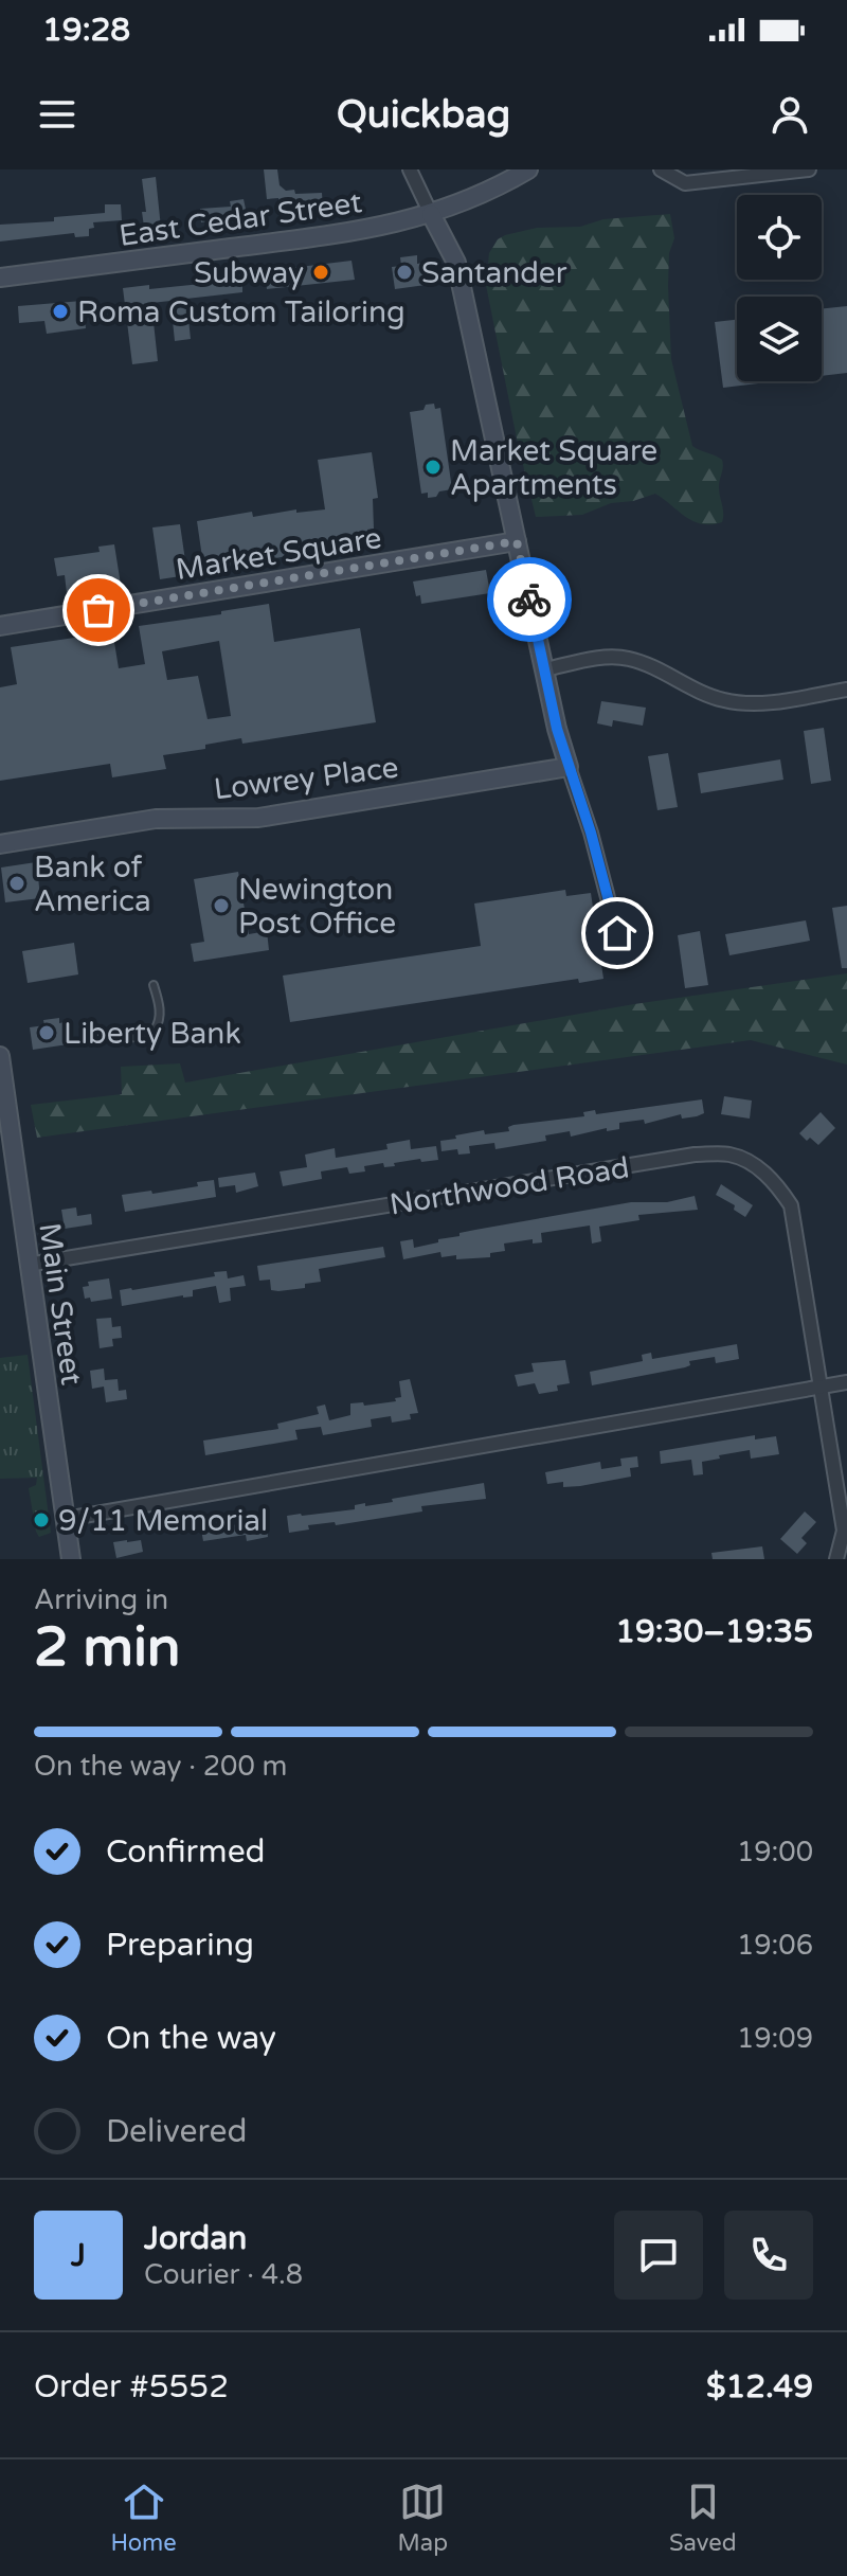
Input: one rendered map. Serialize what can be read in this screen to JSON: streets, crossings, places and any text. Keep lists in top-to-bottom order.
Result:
{
  "streets": {
    "street": [
      "East Cedar Street",
      "Market Square",
      "Lowrey Place",
      "Northwood Road",
      "Main Street"
    ]
  },
  "crossings": [
    ["Northwood Road", "Main Street"]
  ],
  "places": [
    "Subway",
    "Santander",
    "Roma Custom Tailoring",
    "Market Square Apartments",
    "Bank of America",
    "Newington Post Office",
    "Liberty Bank",
    "9/11 Memorial"
  ],
  "page": {
    "status": "19:28",
    "header": "Quickbag",
    "heading": ["2 min", "Arriving in", "19:30–19:35"],
    "panel": [
      "Jordan",
      "Courier · 4.8",
      "Order #5552",
      "$12.49"
    ],
    "bar": "On the way · 200 m",
    "list": [
      ["Confirmed", "19:00"],
      ["Preparing", "19:06"],
      ["On the way", "19:09"],
      "Delivered"
    ],
    "round": "J",
    "tabs": ["Home", "Map", "Saved"]
  }
}
